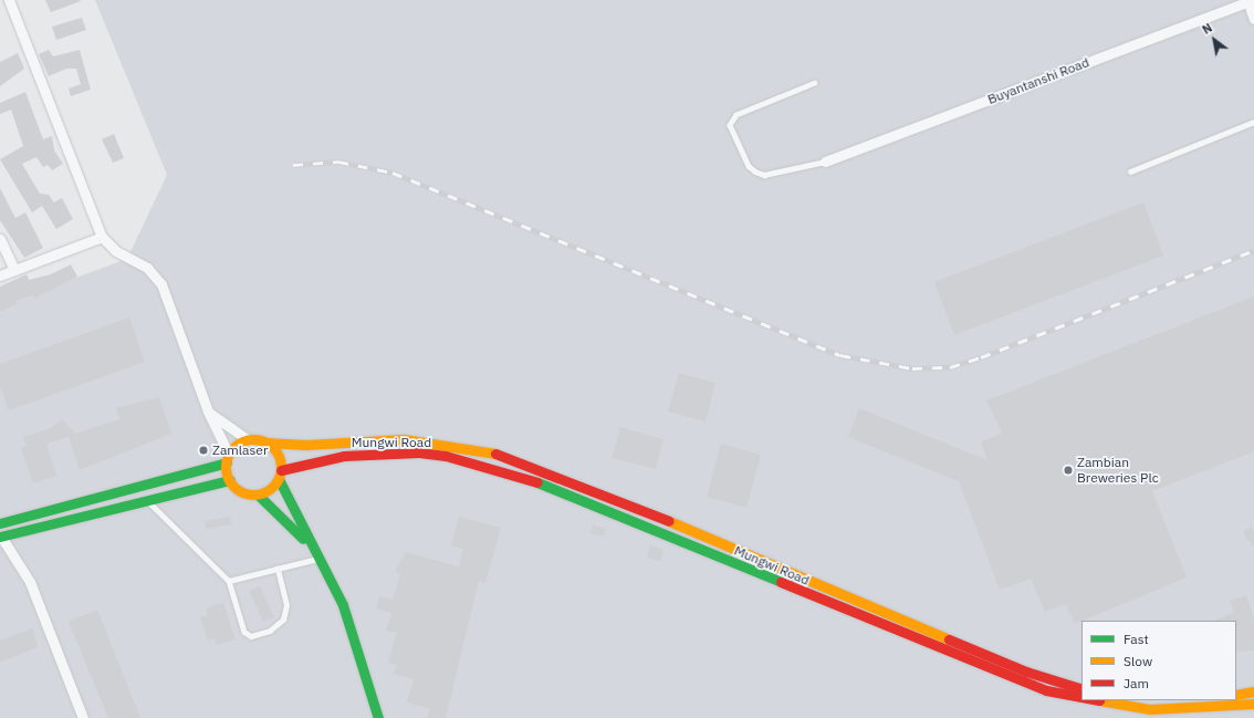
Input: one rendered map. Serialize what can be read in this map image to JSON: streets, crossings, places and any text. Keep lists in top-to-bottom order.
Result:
{
  "streets": {
    "main road": ["Mungwi Road"],
    "street": ["Buyantanshi Road"]
  },
  "places": ["Zamlaser", "Zambian Breweries Plc"],
  "legend": ["Fast", "Slow", "Jam"],
  "north": "top left"
}
